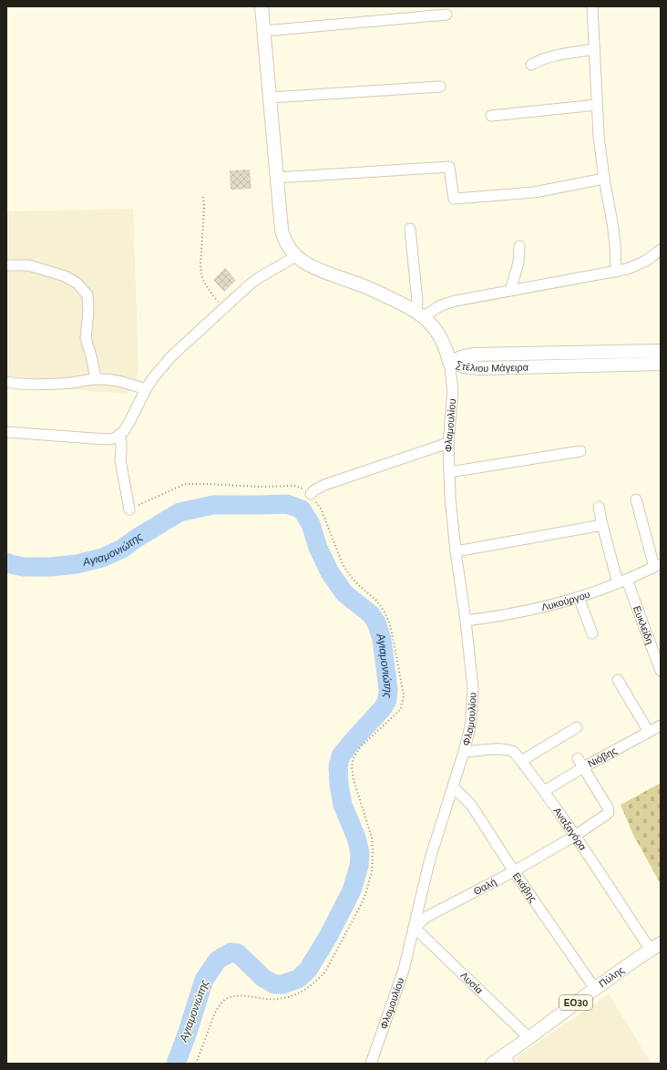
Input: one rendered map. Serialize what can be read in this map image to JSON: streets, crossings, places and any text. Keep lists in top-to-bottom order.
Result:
{
  "streets": {
    "main road": ["Στέλιου Μάγειρα", "Πύλης", "ΕΟ30"],
    "street": [
      "Φλαμουλίου",
      "Λυκούργου",
      "Ευκλείδη",
      "Νιόβης",
      "Αναξαγόρα",
      "Εκάβης",
      "Θαλή",
      "Λυσία"
    ]
  },
  "crossings": [
    ["Στέλιου Μάγειρα", "Φλαμουλίου"],
    ["Φλαμουλίου", "Λυκούργου"],
    ["Φλαμουλίου", "Αναξαγόρα"],
    ["Φλαμουλίου", "Εκάβης"],
    ["Φλαμουλίου", "Θαλή"],
    ["Φλαμουλίου", "Λυσία"],
    ["Λυκούργου", "Ευκλείδη"],
    ["Νιόβης", "Αναξαγόρα"],
    ["Νιόβης", "Θαλή"],
    ["Αναξαγόρα", "Θαλή"],
    ["Αναξαγόρα", "Πύλης"],
    ["Εκάβης", "Θαλή"],
    ["Εκάβης", "Πύλης"],
    ["Θαλή", "Λυσία"],
    ["Πύλης", "Λυσία"]
  ],
  "water": ["Αγιαμονιώτης"]
}
